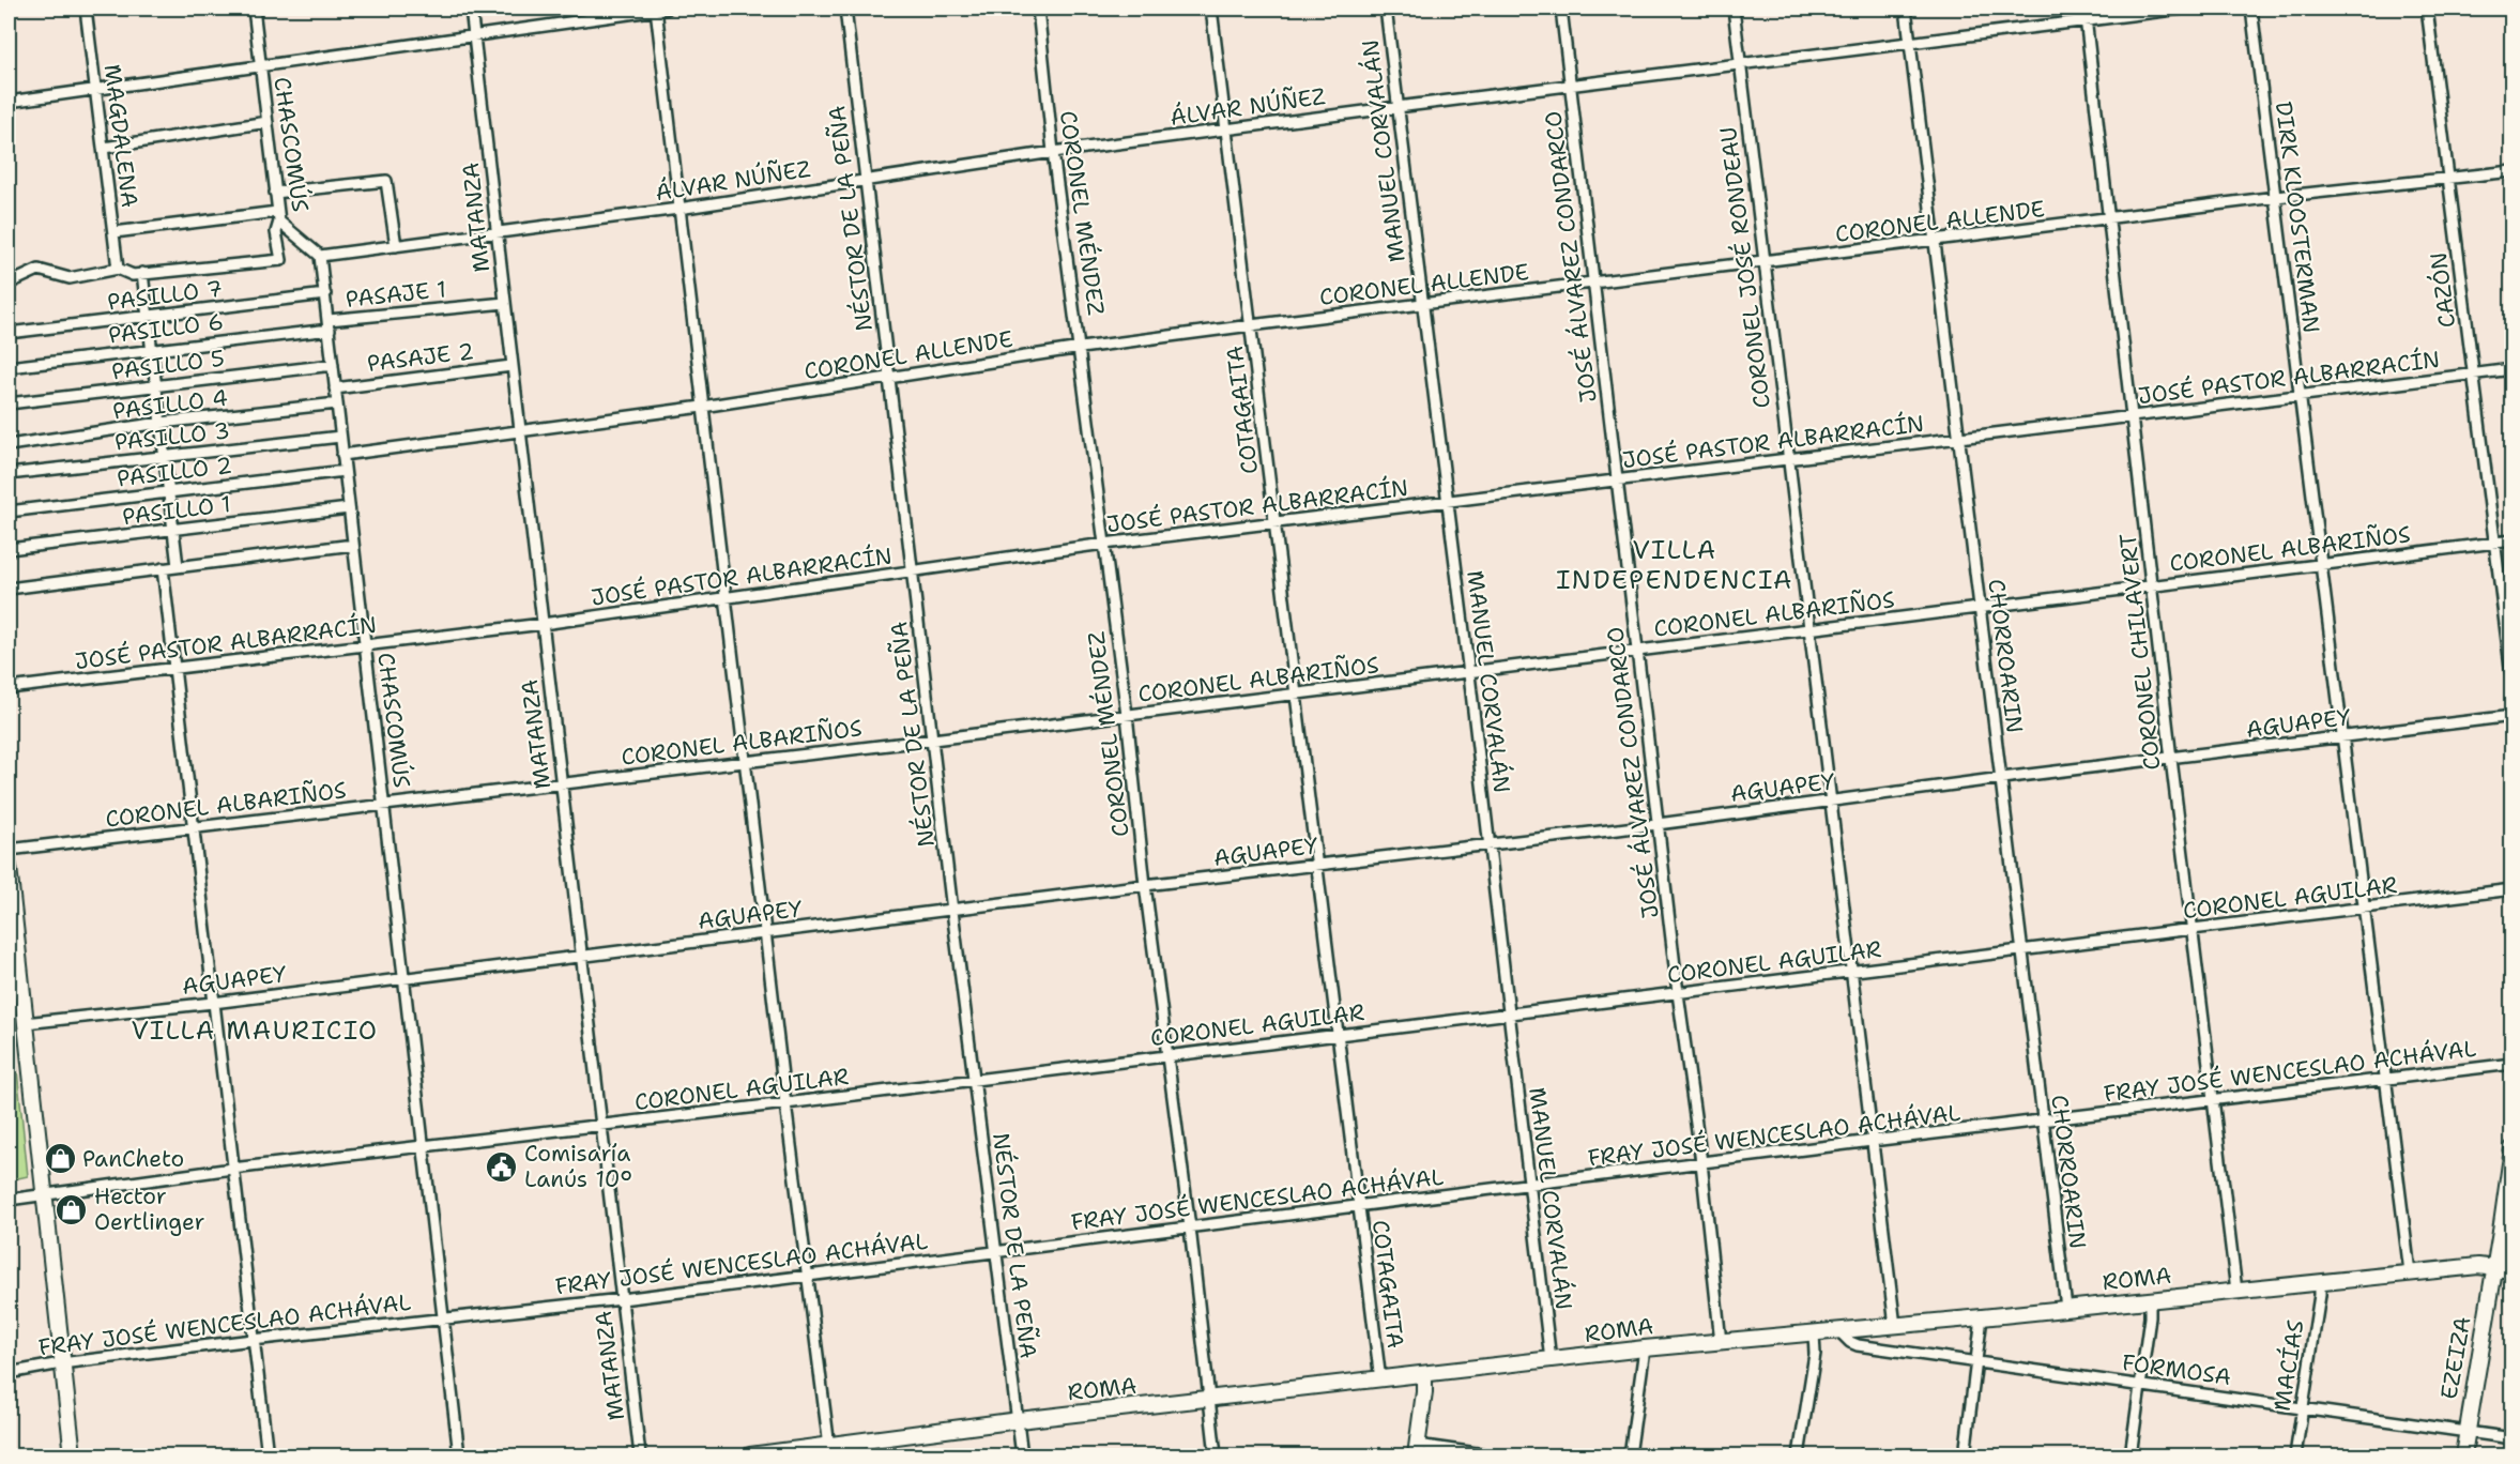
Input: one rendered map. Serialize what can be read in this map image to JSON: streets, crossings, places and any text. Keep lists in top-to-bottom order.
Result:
{
  "streets": {
    "street": [
      "ÁLVAR NÚÑEZ",
      "MAGDALENA",
      "CHASCOMÚS",
      "MANUEL CORVALÁN",
      "CORONEL MÉNDEZ",
      "MATANZA",
      "DIRK KLOOSTERMAN",
      "NÉSTOR DE LA PEÑA",
      "CORONEL ALLENDE",
      "JOSÉ ÁLVAREZ CONDARCO",
      "CORONEL JOSÉ RONDEAU",
      "CAZÓN",
      "PASAJE 1",
      "PASILLO 7",
      "PASILLO 6",
      "PASAJE 2",
      "PASILLO 5",
      "JOSÉ PASTOR ALBARRACÍN",
      "PASILLO 4",
      "COTAGAITA",
      "PASILLO 3",
      "PASILLO 2",
      "PASILLO 1",
      "CORONEL ALBARIÑOS",
      "CORONEL CHILAVERT",
      "CHORROARIN",
      "AGUAPEY",
      "CORONEL AGUILAR",
      "FRAY JOSÉ WENCESLAO ACHÁVAL",
      "ROMA",
      "EZEIZA",
      "MACÍAS",
      "FORMOSA"
    ]
  },
  "crossings": [
    ["ÁLVAR NÚÑEZ", "CHASCOMÚS"],
    ["ÁLVAR NÚÑEZ", "MANUEL CORVALÁN"],
    ["ÁLVAR NÚÑEZ", "CORONEL MÉNDEZ"],
    ["ÁLVAR NÚÑEZ", "MATANZA"],
    ["ÁLVAR NÚÑEZ", "NÉSTOR DE LA PEÑA"],
    ["ÁLVAR NÚÑEZ", "JOSÉ ÁLVAREZ CONDARCO"],
    ["ÁLVAR NÚÑEZ", "CORONEL JOSÉ RONDEAU"],
    ["ÁLVAR NÚÑEZ", "COTAGAITA"],
    ["ÁLVAR NÚÑEZ", "CORONEL CHILAVERT"],
    ["ÁLVAR NÚÑEZ", "CHORROARIN"],
    ["CHASCOMÚS", "CORONEL ALLENDE"],
    ["CHASCOMÚS", "PASAJE 1"],
    ["CHASCOMÚS", "PASILLO 7"],
    ["CHASCOMÚS", "PASILLO 6"],
    ["CHASCOMÚS", "PASAJE 2"],
    ["CHASCOMÚS", "PASILLO 5"],
    ["CHASCOMÚS", "JOSÉ PASTOR ALBARRACÍN"],
    ["CHASCOMÚS", "PASILLO 4"],
    ["CHASCOMÚS", "PASILLO 3"],
    ["CHASCOMÚS", "PASILLO 2"],
    ["CHASCOMÚS", "PASILLO 1"],
    ["CHASCOMÚS", "CORONEL ALBARIÑOS"],
    ["CHASCOMÚS", "AGUAPEY"],
    ["CHASCOMÚS", "CORONEL AGUILAR"],
    ["CHASCOMÚS", "FRAY JOSÉ WENCESLAO ACHÁVAL"],
    ["MANUEL CORVALÁN", "CORONEL ALLENDE"],
    ["MANUEL CORVALÁN", "JOSÉ PASTOR ALBARRACÍN"],
    ["MANUEL CORVALÁN", "CORONEL ALBARIÑOS"],
    ["MANUEL CORVALÁN", "AGUAPEY"],
    ["MANUEL CORVALÁN", "CORONEL AGUILAR"],
    ["MANUEL CORVALÁN", "FRAY JOSÉ WENCESLAO ACHÁVAL"],
    ["MANUEL CORVALÁN", "ROMA"],
    ["CORONEL MÉNDEZ", "CORONEL ALLENDE"],
    ["CORONEL MÉNDEZ", "JOSÉ PASTOR ALBARRACÍN"],
    ["CORONEL MÉNDEZ", "CORONEL ALBARIÑOS"],
    ["CORONEL MÉNDEZ", "AGUAPEY"],
    ["CORONEL MÉNDEZ", "CORONEL AGUILAR"],
    ["CORONEL MÉNDEZ", "FRAY JOSÉ WENCESLAO ACHÁVAL"],
    ["CORONEL MÉNDEZ", "ROMA"],
    ["MATANZA", "CORONEL ALLENDE"],
    ["MATANZA", "PASAJE 1"],
    ["MATANZA", "PASAJE 2"],
    ["MATANZA", "JOSÉ PASTOR ALBARRACÍN"],
    ["MATANZA", "CORONEL ALBARIÑOS"],
    ["MATANZA", "AGUAPEY"],
    ["MATANZA", "CORONEL AGUILAR"],
    ["MATANZA", "FRAY JOSÉ WENCESLAO ACHÁVAL"],
    ["DIRK KLOOSTERMAN", "CORONEL ALLENDE"],
    ["DIRK KLOOSTERMAN", "JOSÉ PASTOR ALBARRACÍN"],
    ["DIRK KLOOSTERMAN", "CORONEL ALBARIÑOS"],
    ["DIRK KLOOSTERMAN", "AGUAPEY"],
    ["DIRK KLOOSTERMAN", "CORONEL AGUILAR"],
    ["DIRK KLOOSTERMAN", "FRAY JOSÉ WENCESLAO ACHÁVAL"],
    ["DIRK KLOOSTERMAN", "ROMA"],
    ["NÉSTOR DE LA PEÑA", "CORONEL ALLENDE"],
    ["NÉSTOR DE LA PEÑA", "JOSÉ PASTOR ALBARRACÍN"],
    ["NÉSTOR DE LA PEÑA", "CORONEL ALBARIÑOS"],
    ["NÉSTOR DE LA PEÑA", "AGUAPEY"],
    ["NÉSTOR DE LA PEÑA", "CORONEL AGUILAR"],
    ["NÉSTOR DE LA PEÑA", "FRAY JOSÉ WENCESLAO ACHÁVAL"],
    ["NÉSTOR DE LA PEÑA", "ROMA"],
    ["CORONEL ALLENDE", "JOSÉ ÁLVAREZ CONDARCO"],
    ["CORONEL ALLENDE", "CORONEL JOSÉ RONDEAU"],
    ["CORONEL ALLENDE", "CAZÓN"],
    ["CORONEL ALLENDE", "COTAGAITA"],
    ["CORONEL ALLENDE", "CORONEL CHILAVERT"],
    ["CORONEL ALLENDE", "CHORROARIN"],
    ["JOSÉ ÁLVAREZ CONDARCO", "JOSÉ PASTOR ALBARRACÍN"],
    ["JOSÉ ÁLVAREZ CONDARCO", "CORONEL ALBARIÑOS"],
    ["JOSÉ ÁLVAREZ CONDARCO", "AGUAPEY"],
    ["JOSÉ ÁLVAREZ CONDARCO", "CORONEL AGUILAR"],
    ["JOSÉ ÁLVAREZ CONDARCO", "FRAY JOSÉ WENCESLAO ACHÁVAL"],
    ["JOSÉ ÁLVAREZ CONDARCO", "ROMA"],
    ["CORONEL JOSÉ RONDEAU", "JOSÉ PASTOR ALBARRACÍN"],
    ["CORONEL JOSÉ RONDEAU", "CORONEL ALBARIÑOS"],
    ["CORONEL JOSÉ RONDEAU", "AGUAPEY"],
    ["CORONEL JOSÉ RONDEAU", "CORONEL AGUILAR"],
    ["CORONEL JOSÉ RONDEAU", "FRAY JOSÉ WENCESLAO ACHÁVAL"],
    ["CORONEL JOSÉ RONDEAU", "ROMA"],
    ["CAZÓN", "JOSÉ PASTOR ALBARRACÍN"],
    ["CAZÓN", "CORONEL ALBARIÑOS"],
    ["PASAJE 1", "PASILLO 6"],
    ["JOSÉ PASTOR ALBARRACÍN", "COTAGAITA"],
    ["JOSÉ PASTOR ALBARRACÍN", "CORONEL CHILAVERT"],
    ["JOSÉ PASTOR ALBARRACÍN", "CHORROARIN"],
    ["COTAGAITA", "CORONEL ALBARIÑOS"],
    ["COTAGAITA", "AGUAPEY"],
    ["COTAGAITA", "CORONEL AGUILAR"],
    ["COTAGAITA", "FRAY JOSÉ WENCESLAO ACHÁVAL"],
    ["COTAGAITA", "ROMA"],
    ["CORONEL ALBARIÑOS", "CORONEL CHILAVERT"],
    ["CORONEL ALBARIÑOS", "CHORROARIN"],
    ["CORONEL CHILAVERT", "AGUAPEY"],
    ["CORONEL CHILAVERT", "CORONEL AGUILAR"],
    ["CORONEL CHILAVERT", "FRAY JOSÉ WENCESLAO ACHÁVAL"],
    ["CORONEL CHILAVERT", "ROMA"],
    ["CHORROARIN", "AGUAPEY"],
    ["CHORROARIN", "CORONEL AGUILAR"],
    ["CHORROARIN", "FRAY JOSÉ WENCESLAO ACHÁVAL"],
    ["CHORROARIN", "ROMA"],
    ["ROMA", "EZEIZA"],
    ["ROMA", "MACÍAS"],
    ["ROMA", "FORMOSA"],
    ["EZEIZA", "FORMOSA"],
    ["MACÍAS", "FORMOSA"]
  ],
  "districts": ["VILLA INDEPENDENCIA", "VILLA MAURICIO"],
  "places": {
    "shop": ["PanCheto", "Hector Oertlinger"],
    "public building": ["Comisaría Lanús 10°"]
  }
}
